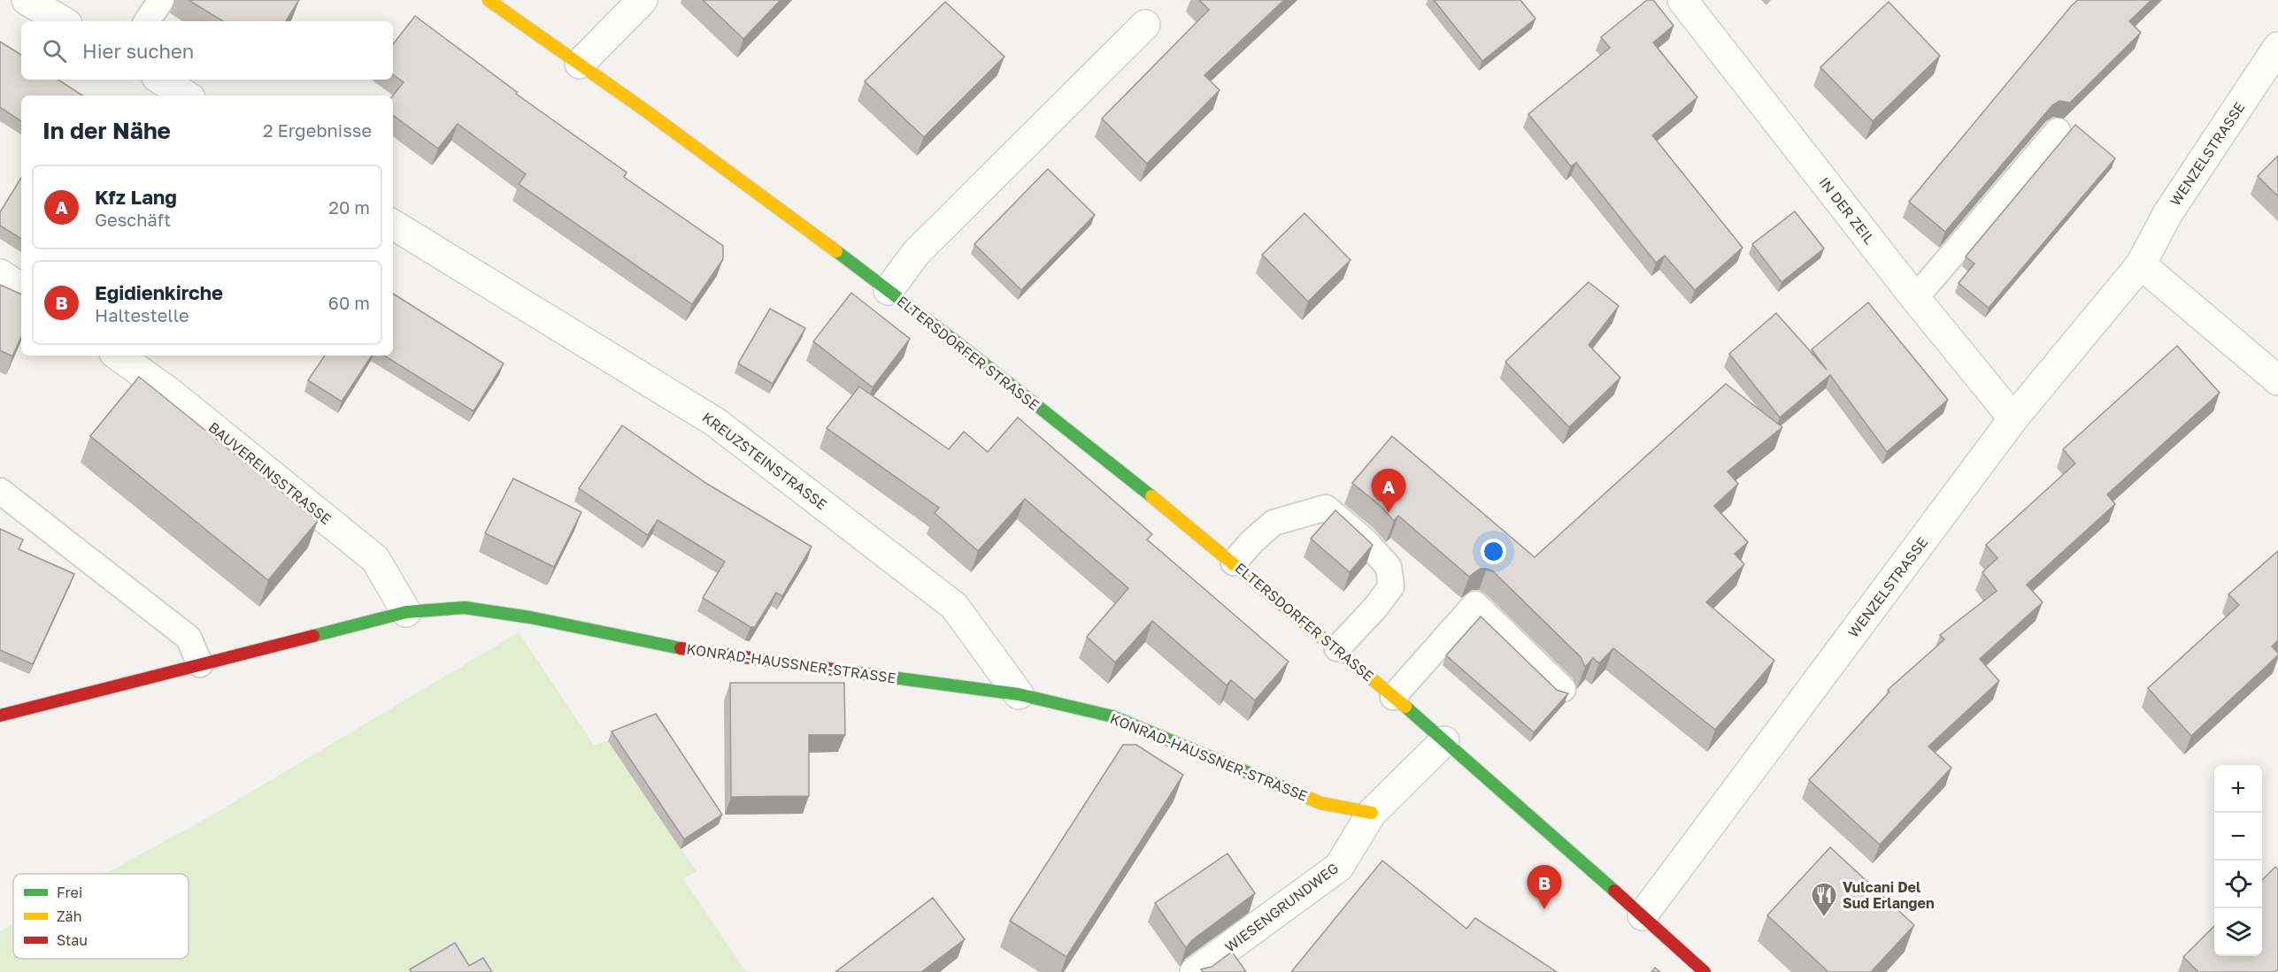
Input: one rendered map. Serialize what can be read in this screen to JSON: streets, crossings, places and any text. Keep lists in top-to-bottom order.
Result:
{
  "streets": {
    "street": [
      "WENZELSTRASSE",
      "IN DER ZEIL",
      "ELTERSDORFER STRASSE",
      "KREUZSTEINSTRASSE",
      "BAUVEREINSSTRASSE",
      "KONRAD-HAUSSNER-STRASSE",
      "WIESENGRUNDWEG"
    ]
  },
  "crossings": [
    ["WENZELSTRASSE", "IN DER ZEIL"],
    ["WENZELSTRASSE", "ELTERSDORFER STRASSE"],
    ["ELTERSDORFER STRASSE", "WIESENGRUNDWEG"],
    ["KREUZSTEINSTRASSE", "KONRAD-HAUSSNER-STRASSE"],
    ["BAUVEREINSSTRASSE", "KONRAD-HAUSSNER-STRASSE"],
    ["KONRAD-HAUSSNER-STRASSE", "WIESENGRUNDWEG"]
  ],
  "places": {
    "restaurant": ["Vulcani Del Sud Erlangen"]
  },
  "legend": ["Frei", "Zäh", "Stau"],
  "page": {
    "search": "Hier suchen",
    "heading": ["In der Nähe", "2 Ergebnisse"],
    "list": [
      {
        "mark": "A",
        "name": "Kfz Lang",
        "note": "Geschäft",
        "value": "20 m"
      },
      {
        "mark": "B",
        "name": "Egidienkirche",
        "note": "Haltestelle",
        "value": "60 m"
      }
    ],
    "pins": ["A", "B"],
    "map_buttons": ["+", "−"]
  }
}
